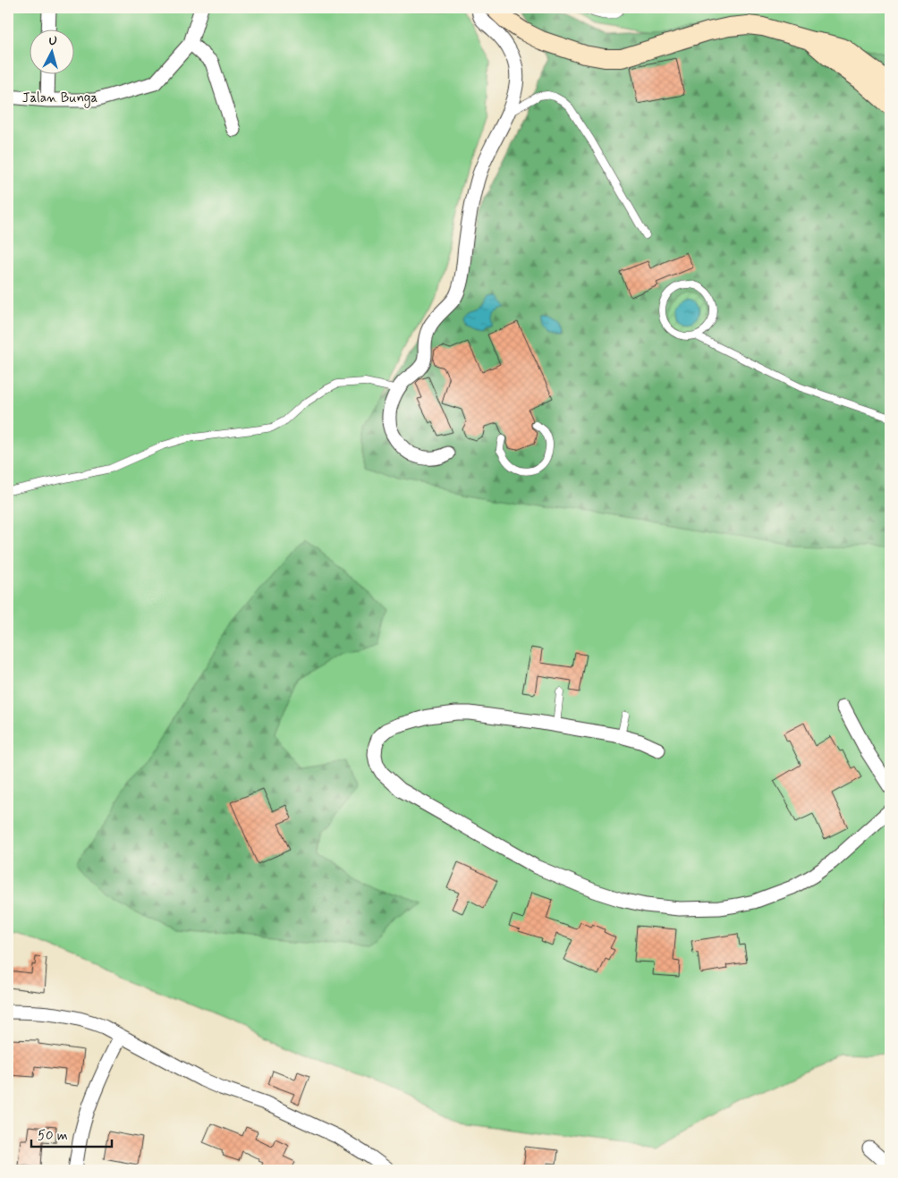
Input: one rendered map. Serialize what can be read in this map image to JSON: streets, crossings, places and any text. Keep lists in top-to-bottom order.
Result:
{
  "streets": {
    "street": ["Jalan Bunga"]
  },
  "scale_bar": "50 m",
  "north": "top"
}
